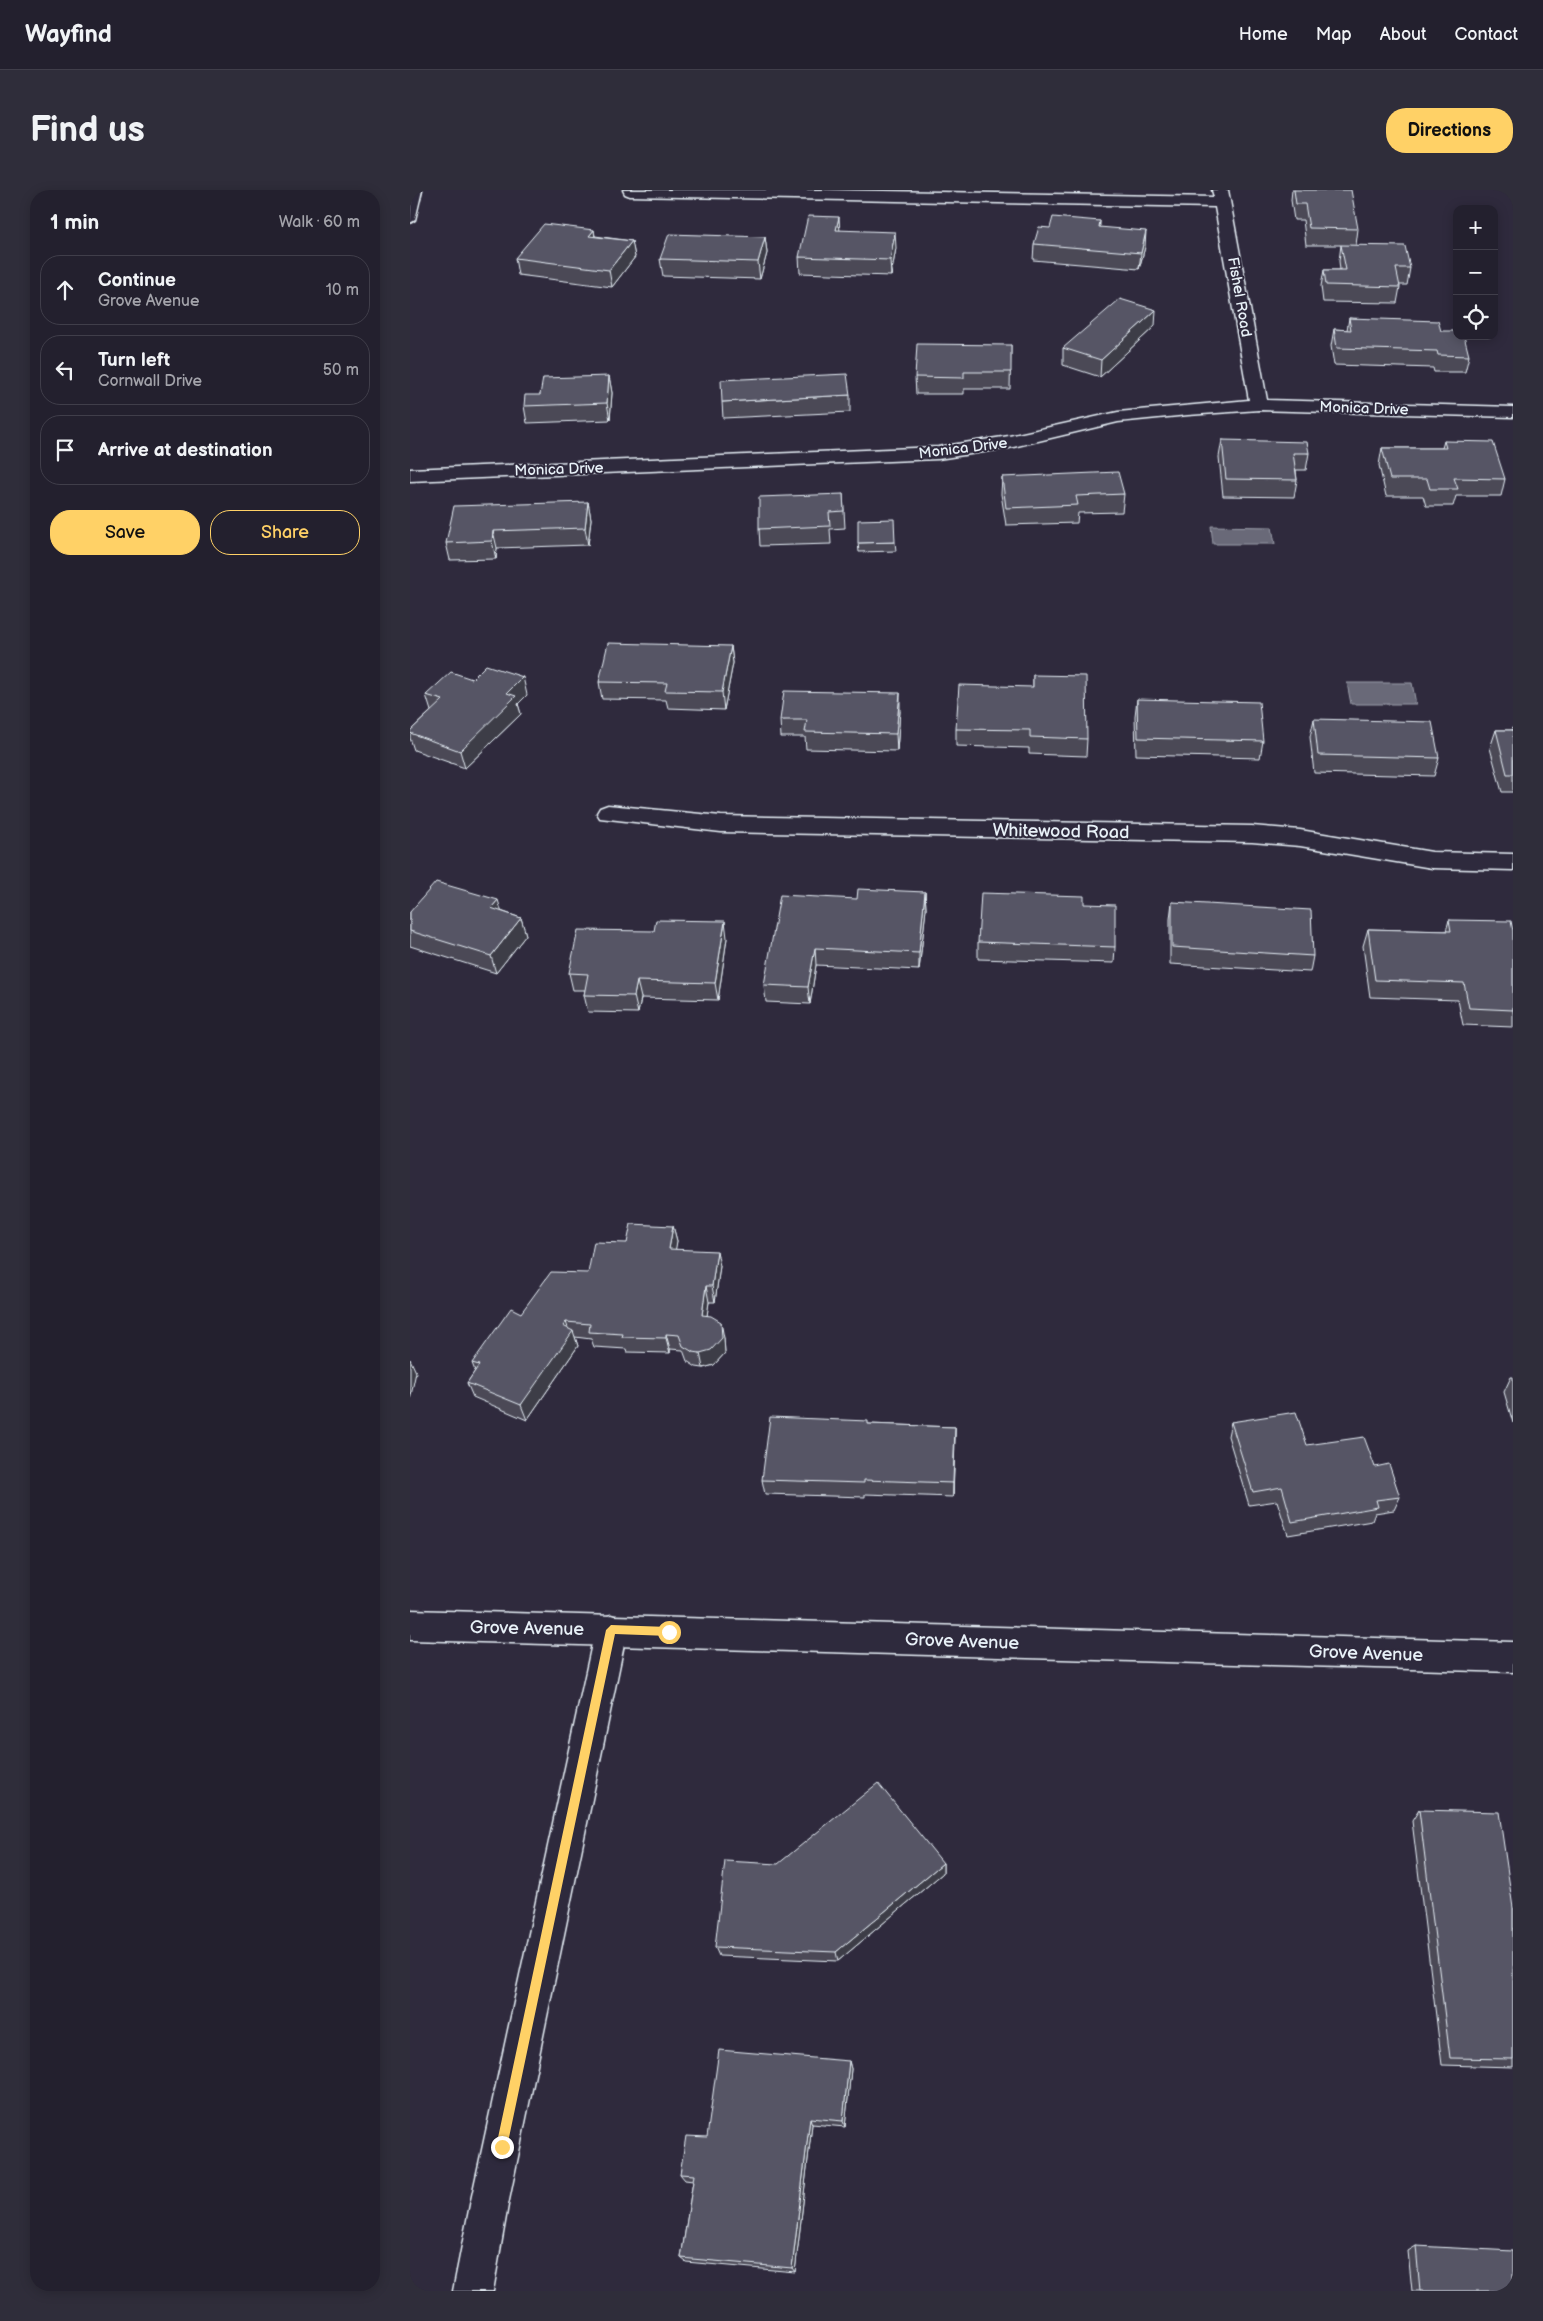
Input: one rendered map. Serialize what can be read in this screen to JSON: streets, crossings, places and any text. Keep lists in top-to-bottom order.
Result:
{
  "streets": {
    "street": [
      "Fishel Road",
      "Monica Drive",
      "Whitewood Road",
      "Grove Avenue"
    ]
  },
  "crossings": [
    ["Fishel Road", "Monica Drive"]
  ],
  "page": {
    "header": "Wayfind",
    "nav": [
      "Home",
      "Map",
      "About",
      "Contact"
    ],
    "buttons": [
      "Directions",
      ["Save", "Share"]
    ],
    "title": "Find us",
    "heading": ["1 min", "Walk · 60 m"],
    "map_buttons": ["+", "−"],
    "list": [
      ["Continue", "Grove Avenue", "10 m"],
      ["Turn left", "Cornwall Drive", "50 m"],
      "Arrive at destination"
    ]
  }
}
